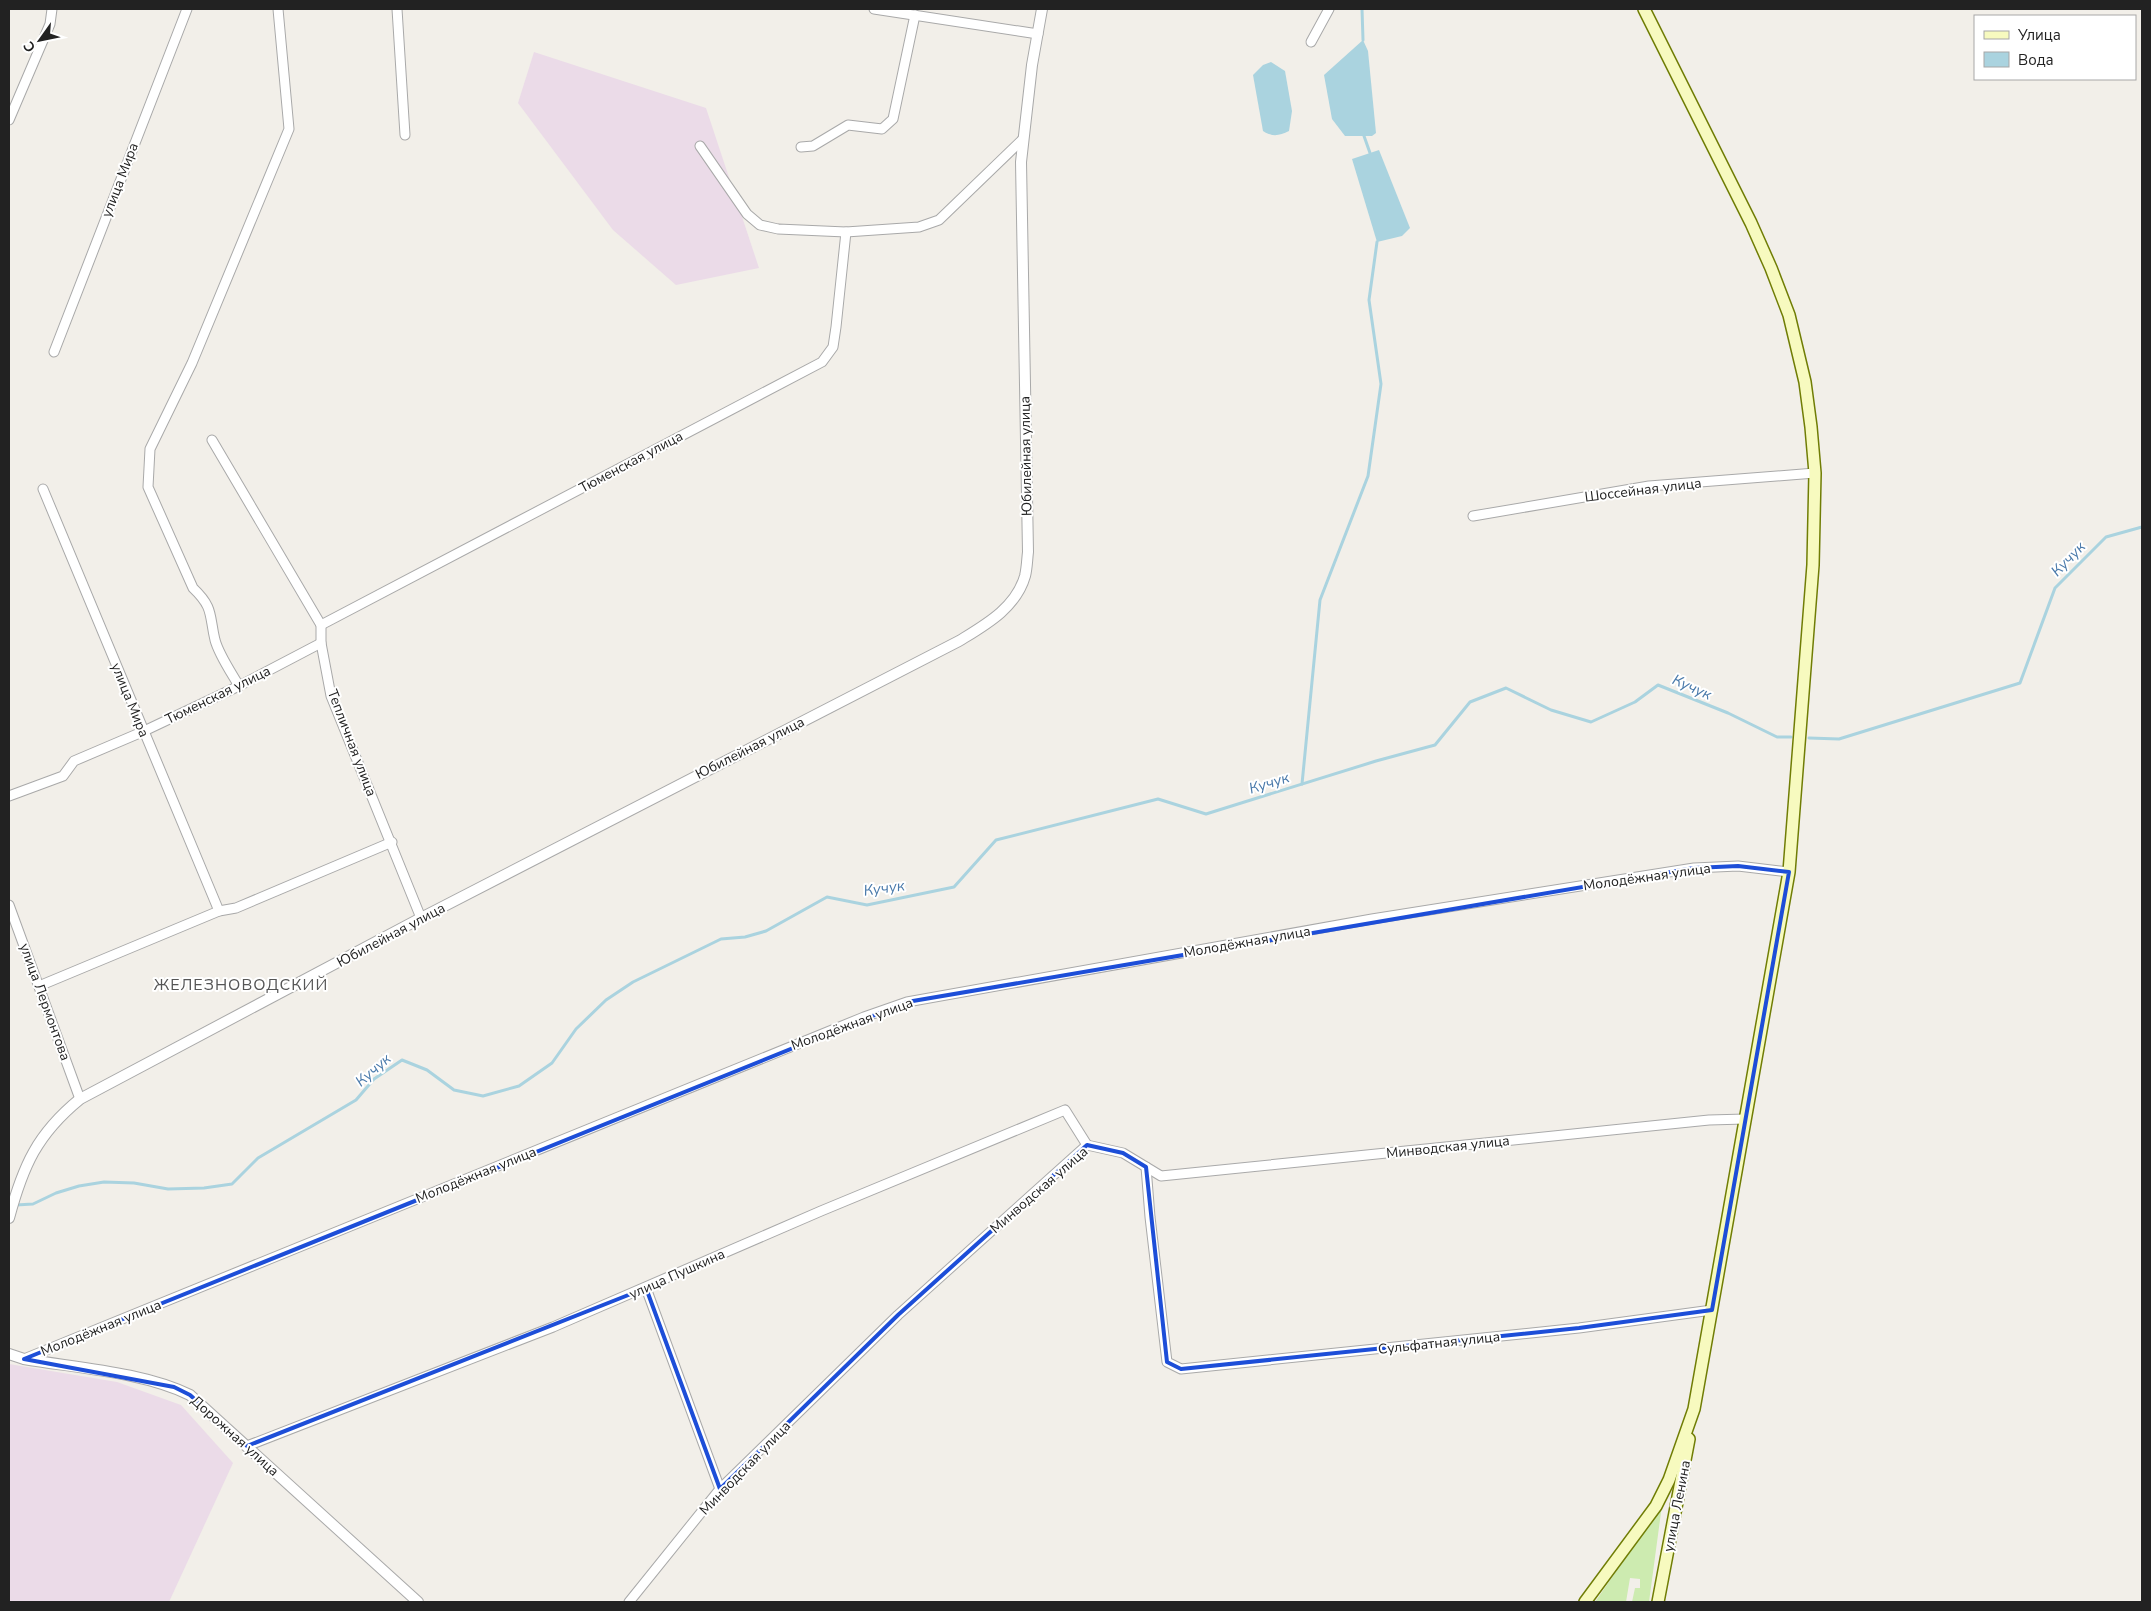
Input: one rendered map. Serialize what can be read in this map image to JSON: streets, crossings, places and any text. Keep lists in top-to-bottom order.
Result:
{
  "streets": {
    "main road": ["улица Ленина"],
    "street": [
      "улица Мира",
      "Юбилейная улица",
      "Тюменская улица",
      "Шоссейная улица",
      "Тепличная улица",
      "Молодёжная улица",
      "улица Лермонтова",
      "Минводская улица",
      "улица Пушкина",
      "Сульфатная улица",
      "Дорожная улица"
    ]
  },
  "crossings": [
    ["улица Мира", "Тюменская улица"],
    ["Юбилейная улица", "Тепличная улица"],
    ["Юбилейная улица", "улица Лермонтова"],
    ["Тюменская улица", "Тепличная улица"],
    ["Молодёжная улица", "Дорожная улица"],
    ["Минводская улица", "улица Пушкина"],
    ["Минводская улица", "Сульфатная улица"],
    ["улица Пушкина", "Дорожная улица"]
  ],
  "districts": ["ЖЕЛЕЗНОВОДСКИЙ"],
  "water": ["Кучук"],
  "legend": ["Улица", "Вода"],
  "north": "bottom left"
}
